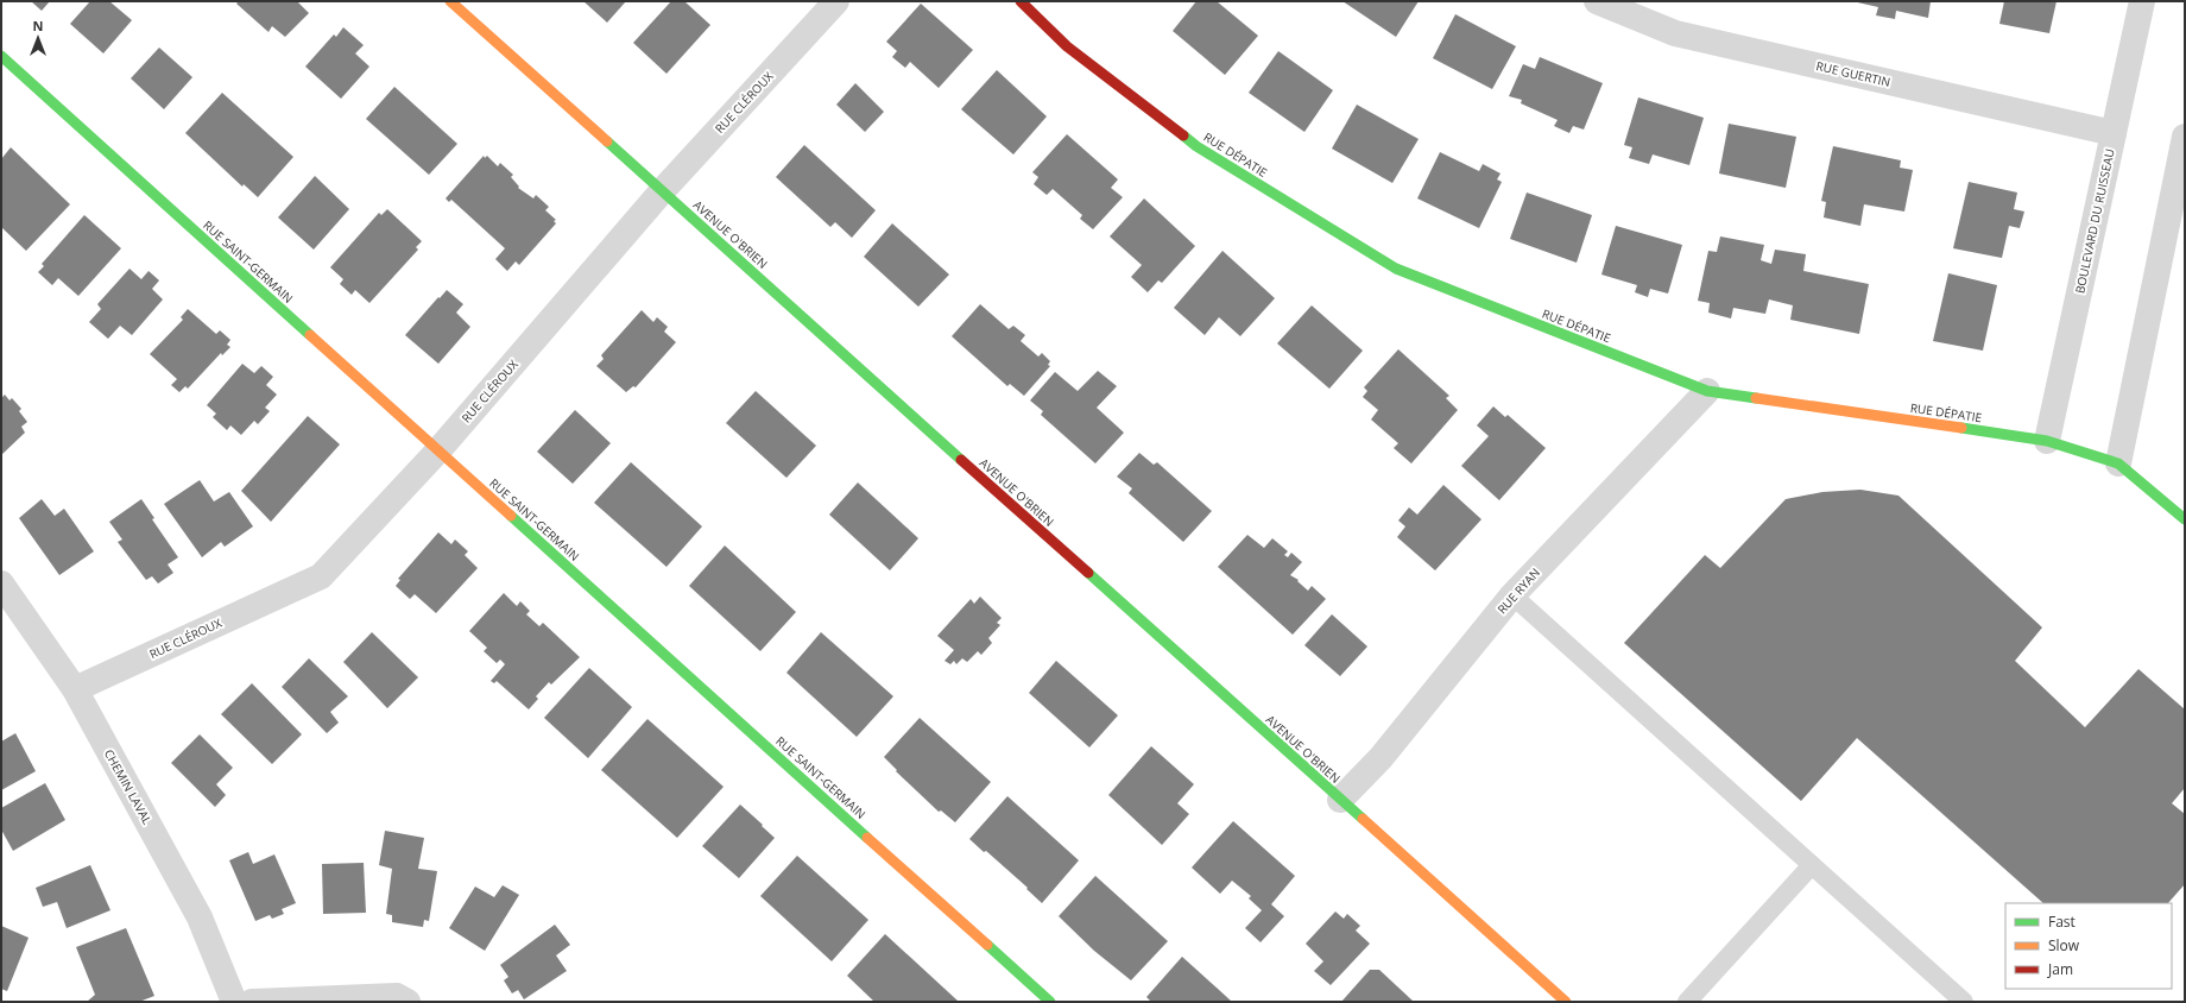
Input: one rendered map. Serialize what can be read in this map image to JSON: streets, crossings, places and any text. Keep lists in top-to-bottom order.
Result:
{
  "streets": {
    "street": [
      "RUE GUERTIN",
      "RUE CLÉROUX",
      "RUE DÉPATIE",
      "BOULEVARD DU RUISSEAU",
      "AVENUE O'BRIEN",
      "RUE SAINT-GERMAIN",
      "RUE RYAN",
      "CHEMIN LAVAL"
    ]
  },
  "crossings": [
    ["RUE GUERTIN", "BOULEVARD DU RUISSEAU"],
    ["RUE CLÉROUX", "AVENUE O'BRIEN"],
    ["RUE CLÉROUX", "RUE SAINT-GERMAIN"],
    ["RUE CLÉROUX", "CHEMIN LAVAL"],
    ["RUE DÉPATIE", "BOULEVARD DU RUISSEAU"],
    ["RUE DÉPATIE", "RUE RYAN"],
    ["AVENUE O'BRIEN", "RUE RYAN"]
  ],
  "legend": ["Fast", "Slow", "Jam"],
  "north": "top"
}
